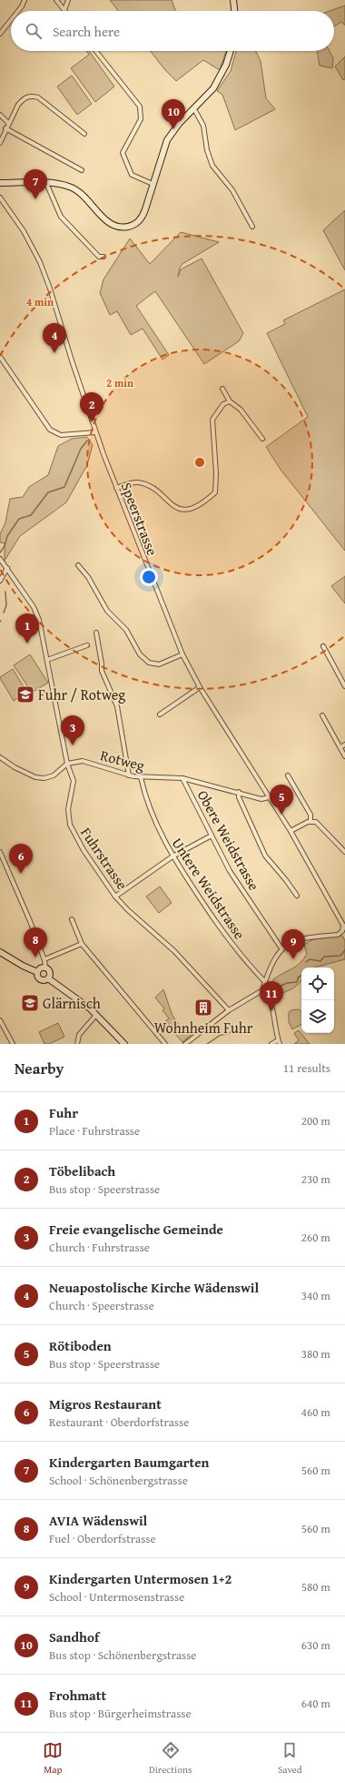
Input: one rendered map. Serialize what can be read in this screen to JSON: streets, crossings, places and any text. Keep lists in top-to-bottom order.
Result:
{
  "streets": {
    "street": [
      "Speerstrasse",
      "Rotweg",
      "Obere Weidstrasse",
      "Fuhrstrasse",
      "Untere Weidstrasse"
    ]
  },
  "crossings": [
    ["Speerstrasse", "Rotweg"],
    ["Rotweg", "Obere Weidstrasse"],
    ["Rotweg", "Fuhrstrasse"],
    ["Rotweg", "Untere Weidstrasse"]
  ],
  "places": {
    "school or university": ["Fuhr / Rotweg", "Glärnisch"],
    "building": ["Wohnheim Fuhr"]
  },
  "page": {
    "search": "Search here",
    "pins": [
      "10",
      "7",
      "4",
      "2",
      "1",
      "3",
      "5",
      "6",
      "8",
      "9",
      "11"
    ],
    "heading": ["Nearby", "11 results"],
    "list": [
      {
        "mark": "1",
        "name": "Fuhr",
        "note": "Place · Fuhrstrasse",
        "value": "200 m"
      },
      {
        "mark": "2",
        "name": "Töbelibach",
        "note": "Bus stop · Speerstrasse",
        "value": "230 m"
      },
      {
        "mark": "3",
        "name": "Freie evangelische Gemeinde",
        "note": "Church · Fuhrstrasse",
        "value": "260 m"
      },
      {
        "mark": "4",
        "name": "Neuapostolische Kirche Wädenswil",
        "note": "Church · Speerstrasse",
        "value": "340 m"
      },
      {
        "mark": "5",
        "name": "Rötiboden",
        "note": "Bus stop · Speerstrasse",
        "value": "380 m"
      },
      {
        "mark": "6",
        "name": "Migros Restaurant",
        "note": "Restaurant · Oberdorfstrasse",
        "value": "460 m"
      },
      {
        "mark": "7",
        "name": "Kindergarten Baumgarten",
        "note": "School · Schönenbergstrasse",
        "value": "560 m"
      },
      {
        "mark": "8",
        "name": "AVIA Wädenswil",
        "note": "Fuel · Oberdorfstrasse",
        "value": "560 m"
      },
      {
        "mark": "9",
        "name": "Kindergarten Untermosen 1+2",
        "note": "School · Untermosenstrasse",
        "value": "580 m"
      },
      {
        "mark": "10",
        "name": "Sandhof",
        "note": "Bus stop · Schönenbergstrasse",
        "value": "630 m"
      },
      {
        "mark": "11",
        "name": "Frohmatt",
        "note": "Bus stop · Bürgerheimstrasse",
        "value": "640 m"
      }
    ],
    "nav": ["Map", "Directions", "Saved"]
  },
  "rings": ["4 min", "2 min"]
}
